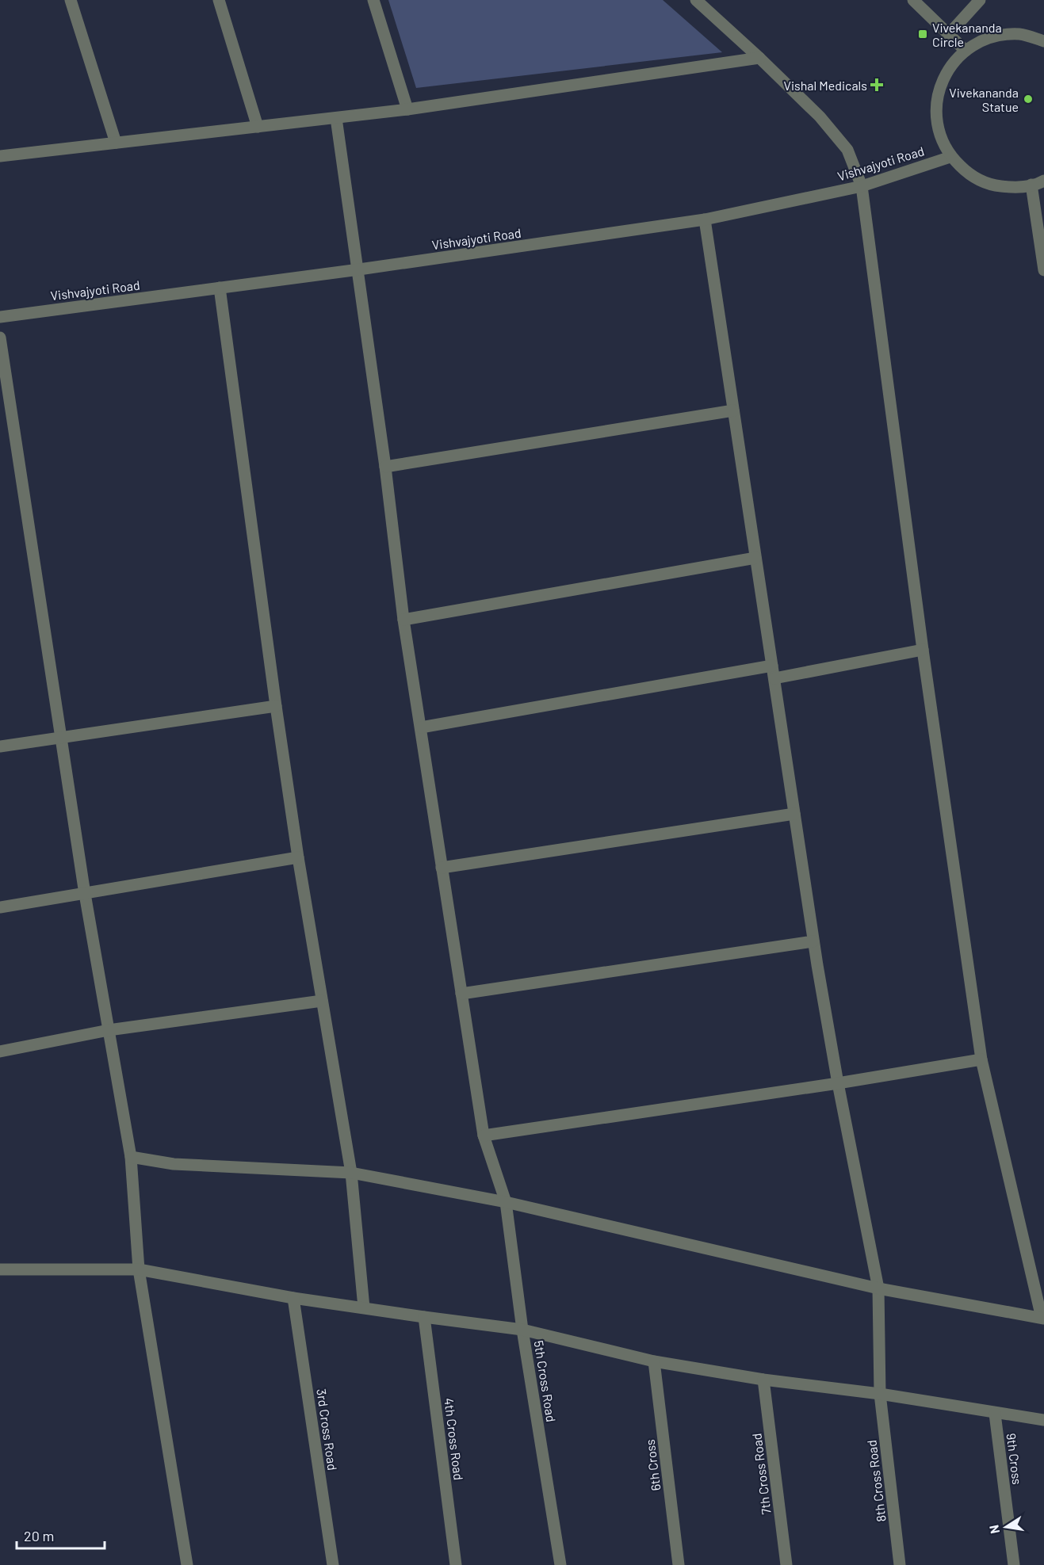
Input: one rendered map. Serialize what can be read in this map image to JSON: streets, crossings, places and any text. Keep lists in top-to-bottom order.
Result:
{
  "streets": {
    "street": [
      "Vishvajyoti Road",
      "5th Cross Road",
      "3rd Cross Road",
      "4th Cross Road",
      "9th Cross",
      "6th Cross",
      "7th Cross Road",
      "8th Cross Road"
    ]
  },
  "crossings": [
    ["Vishvajyoti Road", "5th Cross Road"],
    ["Vishvajyoti Road", "8th Cross Road"]
  ],
  "places": {
    "transit": ["Vivekananda Circle"],
    "health": ["Vishal Medicals"],
    "other": ["Vivekananda Statue"]
  },
  "scale_bar": "20 m",
  "north": "left"
}
